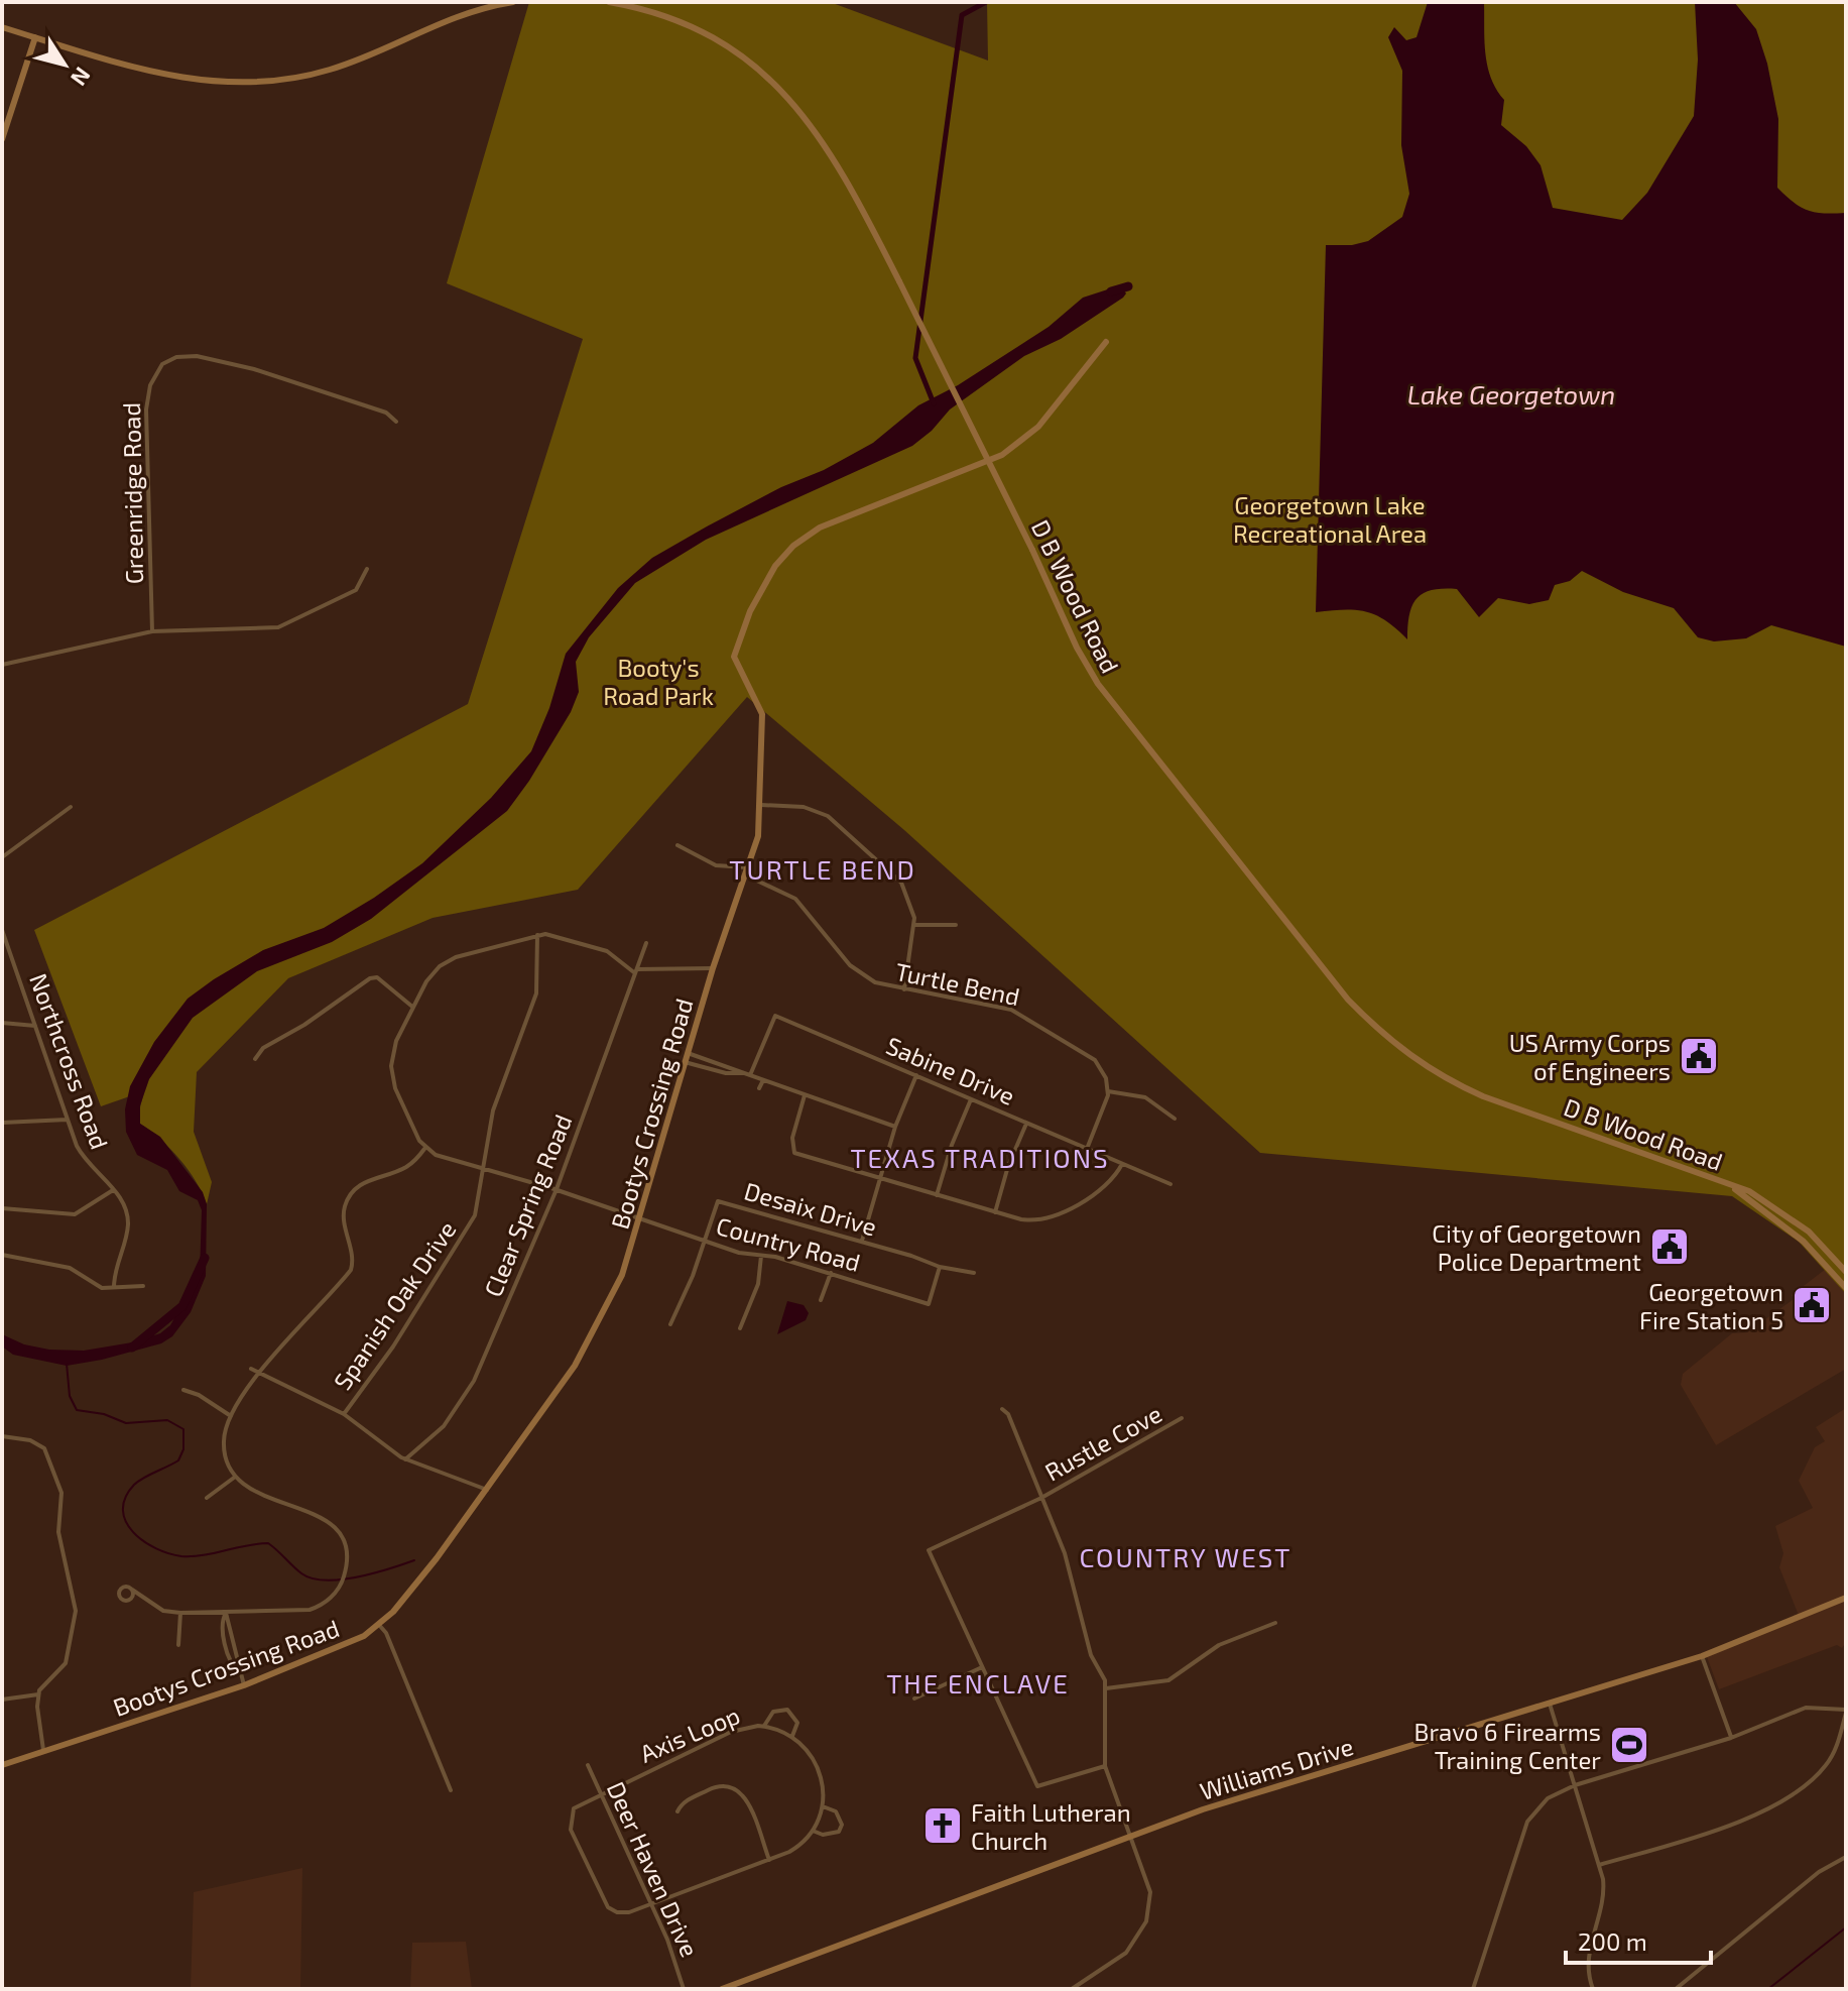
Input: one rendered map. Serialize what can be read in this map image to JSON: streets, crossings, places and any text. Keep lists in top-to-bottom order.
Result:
{
  "streets": {
    "main road": ["D B Wood Road", "Bootys Crossing Road", "Williams Drive"],
    "street": [
      "Greenridge Road",
      "Turtle Bend",
      "Northcross Road",
      "Sabine Drive",
      "Clear Spring Road",
      "Desaix Drive",
      "Country Road",
      "Spanish Oak Drive",
      "Rustle Cove",
      "Axis Loop",
      "Deer Haven Drive"
    ]
  },
  "crossings": [
    ["Turtle Bend", "Bootys Crossing Road"],
    ["Bootys Crossing Road", "Country Road"],
    ["Clear Spring Road", "Country Road"],
    ["Desaix Drive", "Country Road"],
    ["Country Road", "Spanish Oak Drive"],
    ["Axis Loop", "Deer Haven Drive"]
  ],
  "districts": [
    "TURTLE BEND",
    "TEXAS TRADITIONS",
    "COUNTRY WEST",
    "THE ENCLAVE"
  ],
  "water": ["Lake Georgetown"],
  "parks": ["Georgetown Lake Recreational Area", "Booty's Road Park"],
  "places": {
    "public building": ["US Army Corps of Engineers", "City of Georgetown Police Department", "Georgetown Fire Station 5"],
    "sports": ["Bravo 6 Firearms Training Center"],
    "church": ["Faith Lutheran Church"]
  },
  "scale_bar": "200 m",
  "north": "bottom right"
}
